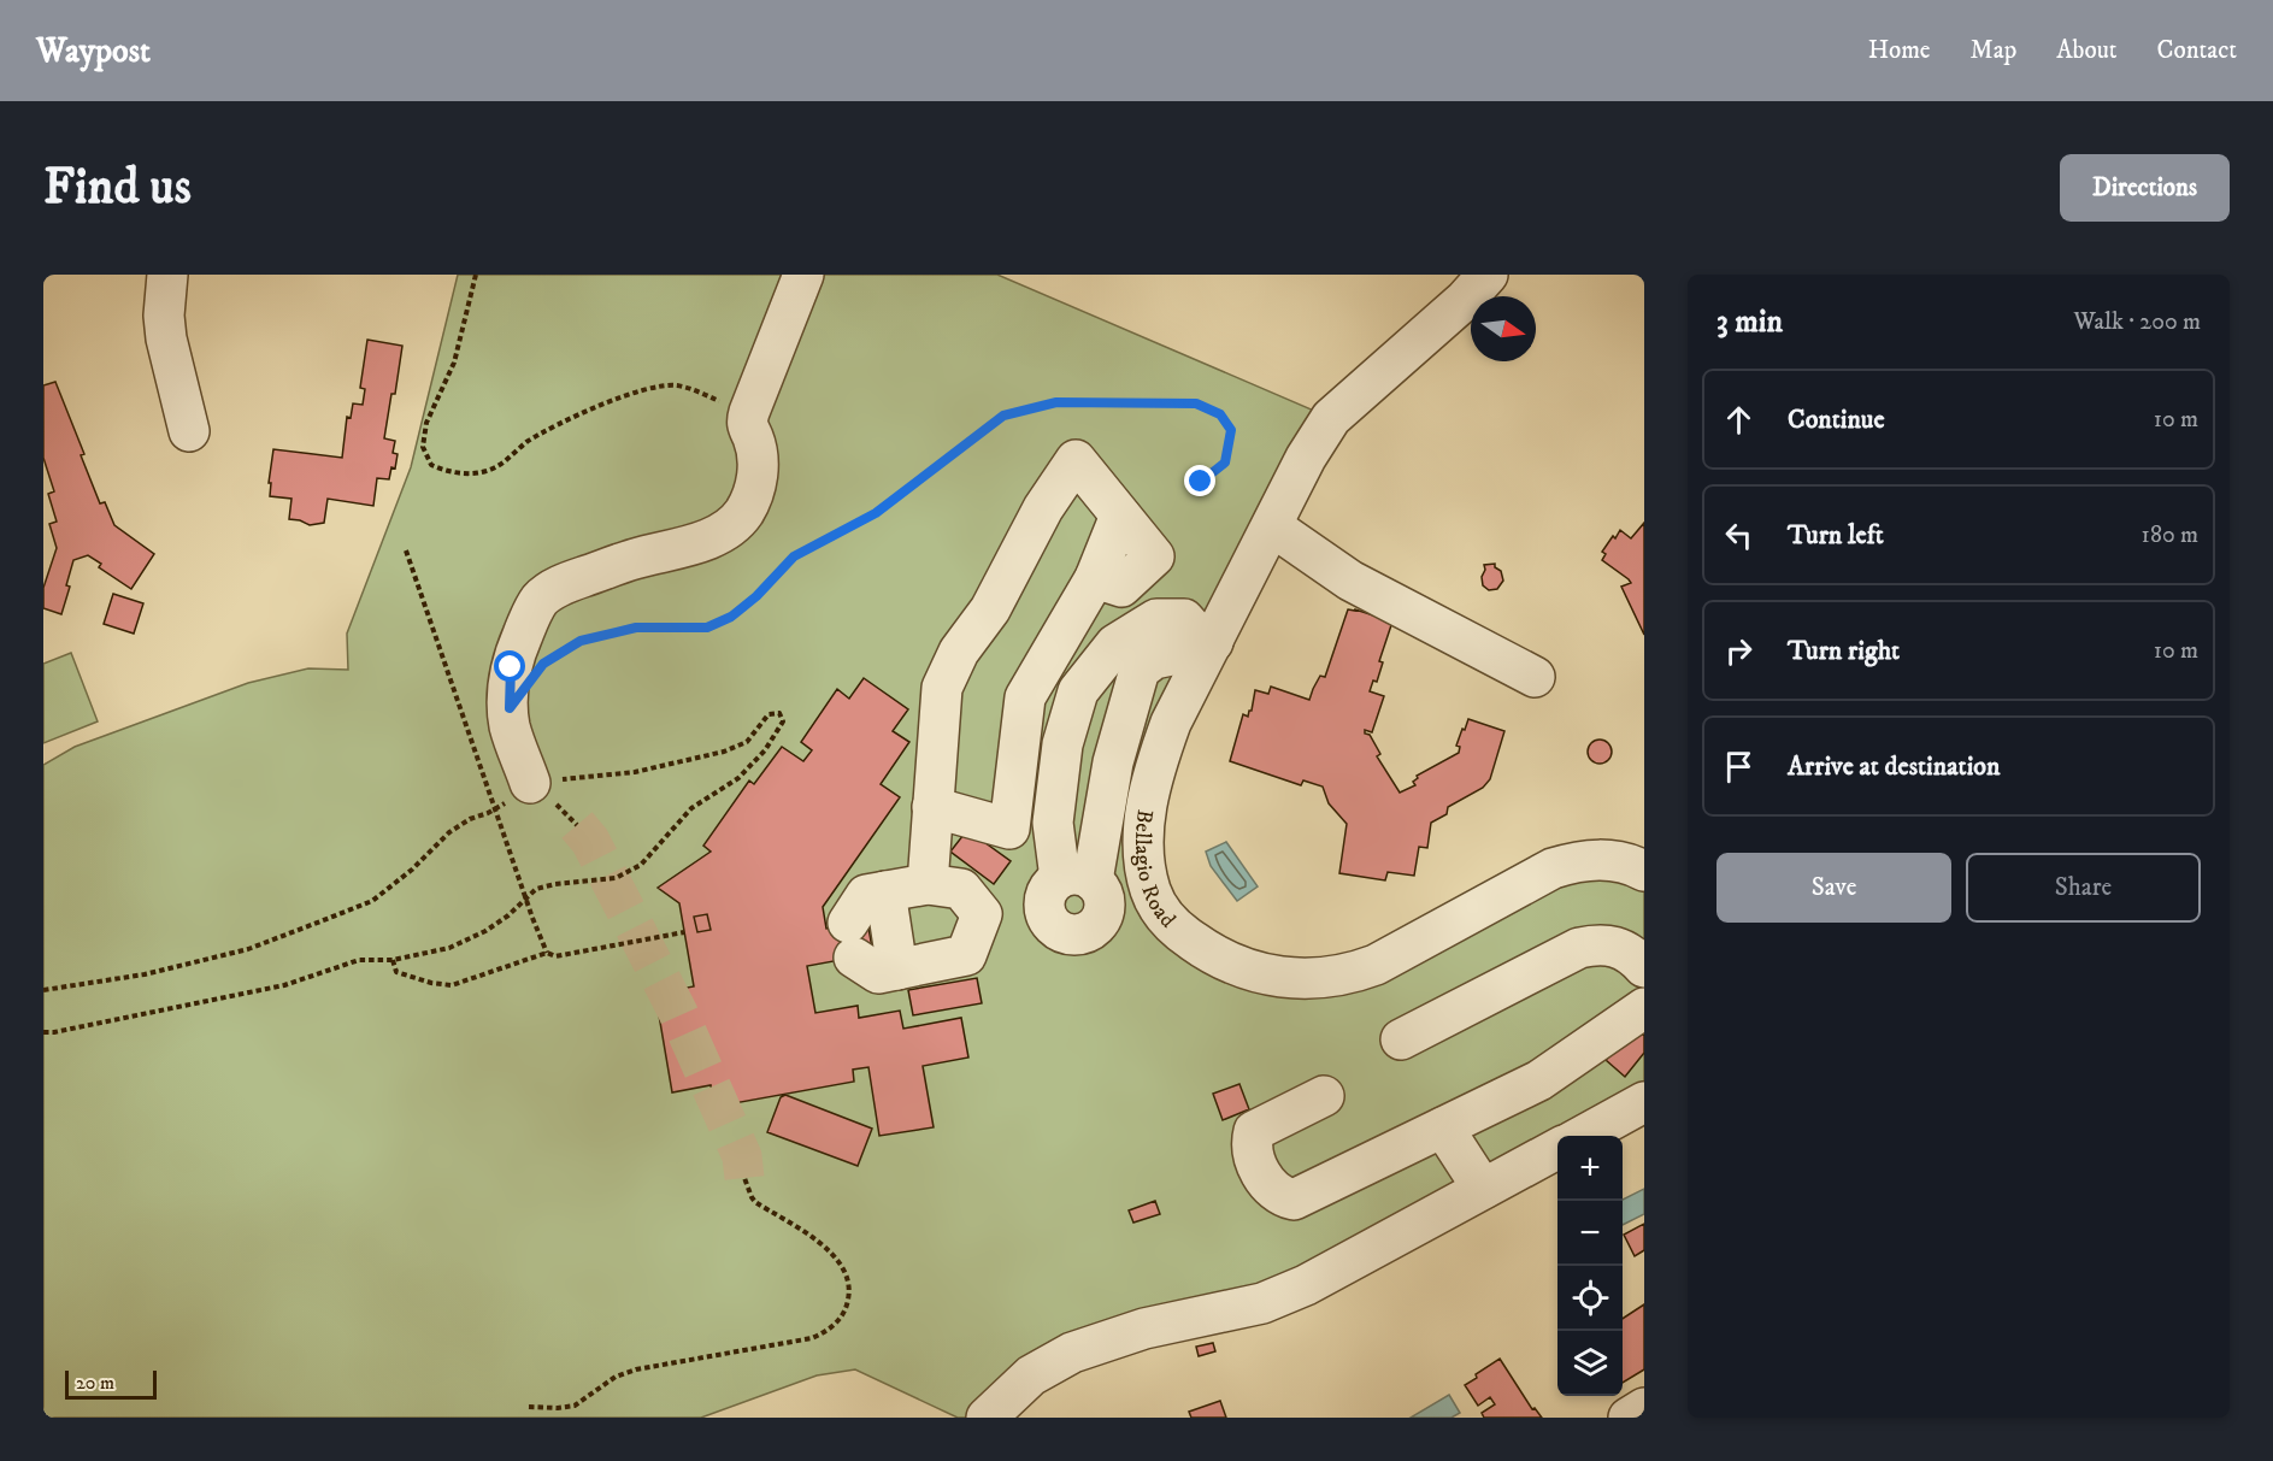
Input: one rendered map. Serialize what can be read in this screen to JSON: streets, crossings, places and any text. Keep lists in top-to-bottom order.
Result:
{
  "streets": {
    "street": ["Bellagio Road"]
  },
  "scale_bar": "20 m",
  "north": "right",
  "page": {
    "header": "Waypost",
    "nav": [
      "Home",
      "Map",
      "About",
      "Contact"
    ],
    "buttons": [
      "Directions",
      ["Save", "Share"]
    ],
    "title": "Find us",
    "heading": ["3 min", "Walk · 200 m"],
    "list": [
      ["Continue", "10 m"],
      ["Turn left", "180 m"],
      ["Turn right", "10 m"],
      "Arrive at destination"
    ],
    "map_buttons": ["+", "−"],
    "scale": "20 m"
  }
}
